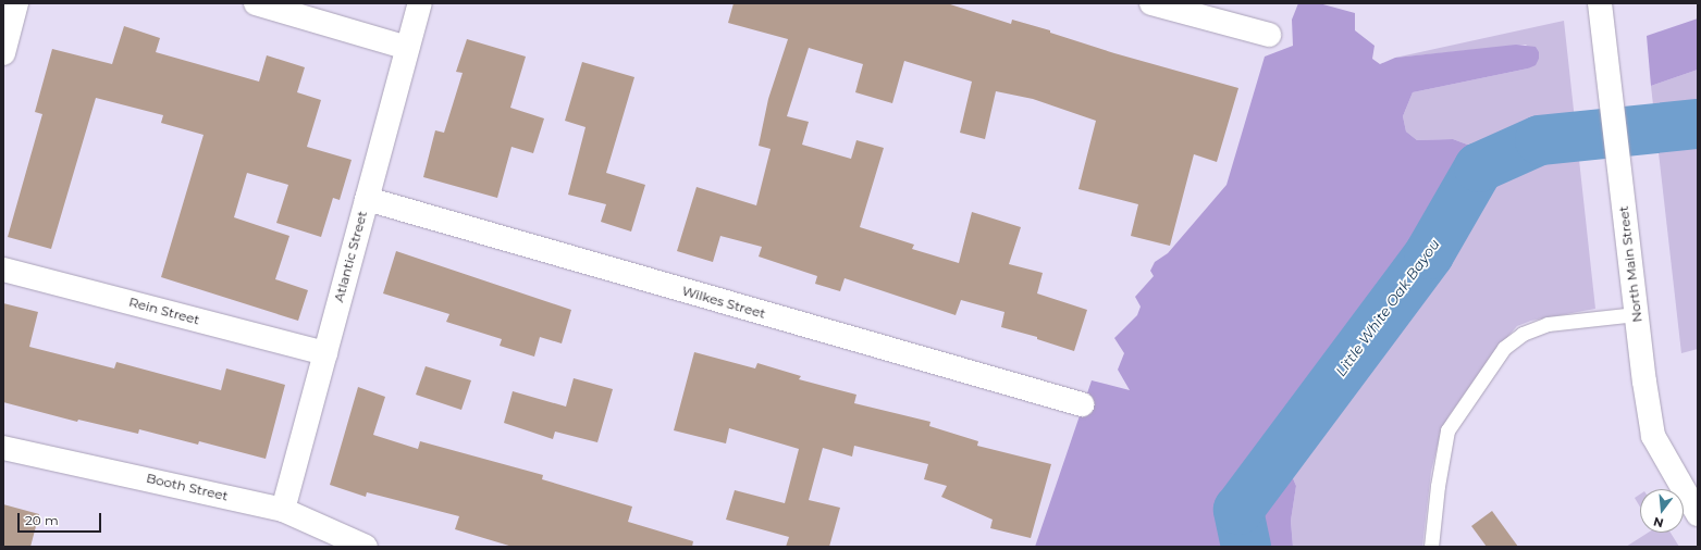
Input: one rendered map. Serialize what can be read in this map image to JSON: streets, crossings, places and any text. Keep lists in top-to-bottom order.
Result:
{
  "streets": {
    "street": [
      "Atlantic Street",
      "North Main Street",
      "Wilkes Street",
      "Rein Street",
      "Booth Street"
    ]
  },
  "crossings": [
    ["Atlantic Street", "Wilkes Street"],
    ["Atlantic Street", "Rein Street"],
    ["Atlantic Street", "Booth Street"]
  ],
  "water": ["Little White Oak Bayou"],
  "scale_bar": "20 m",
  "north": "bottom"
}
